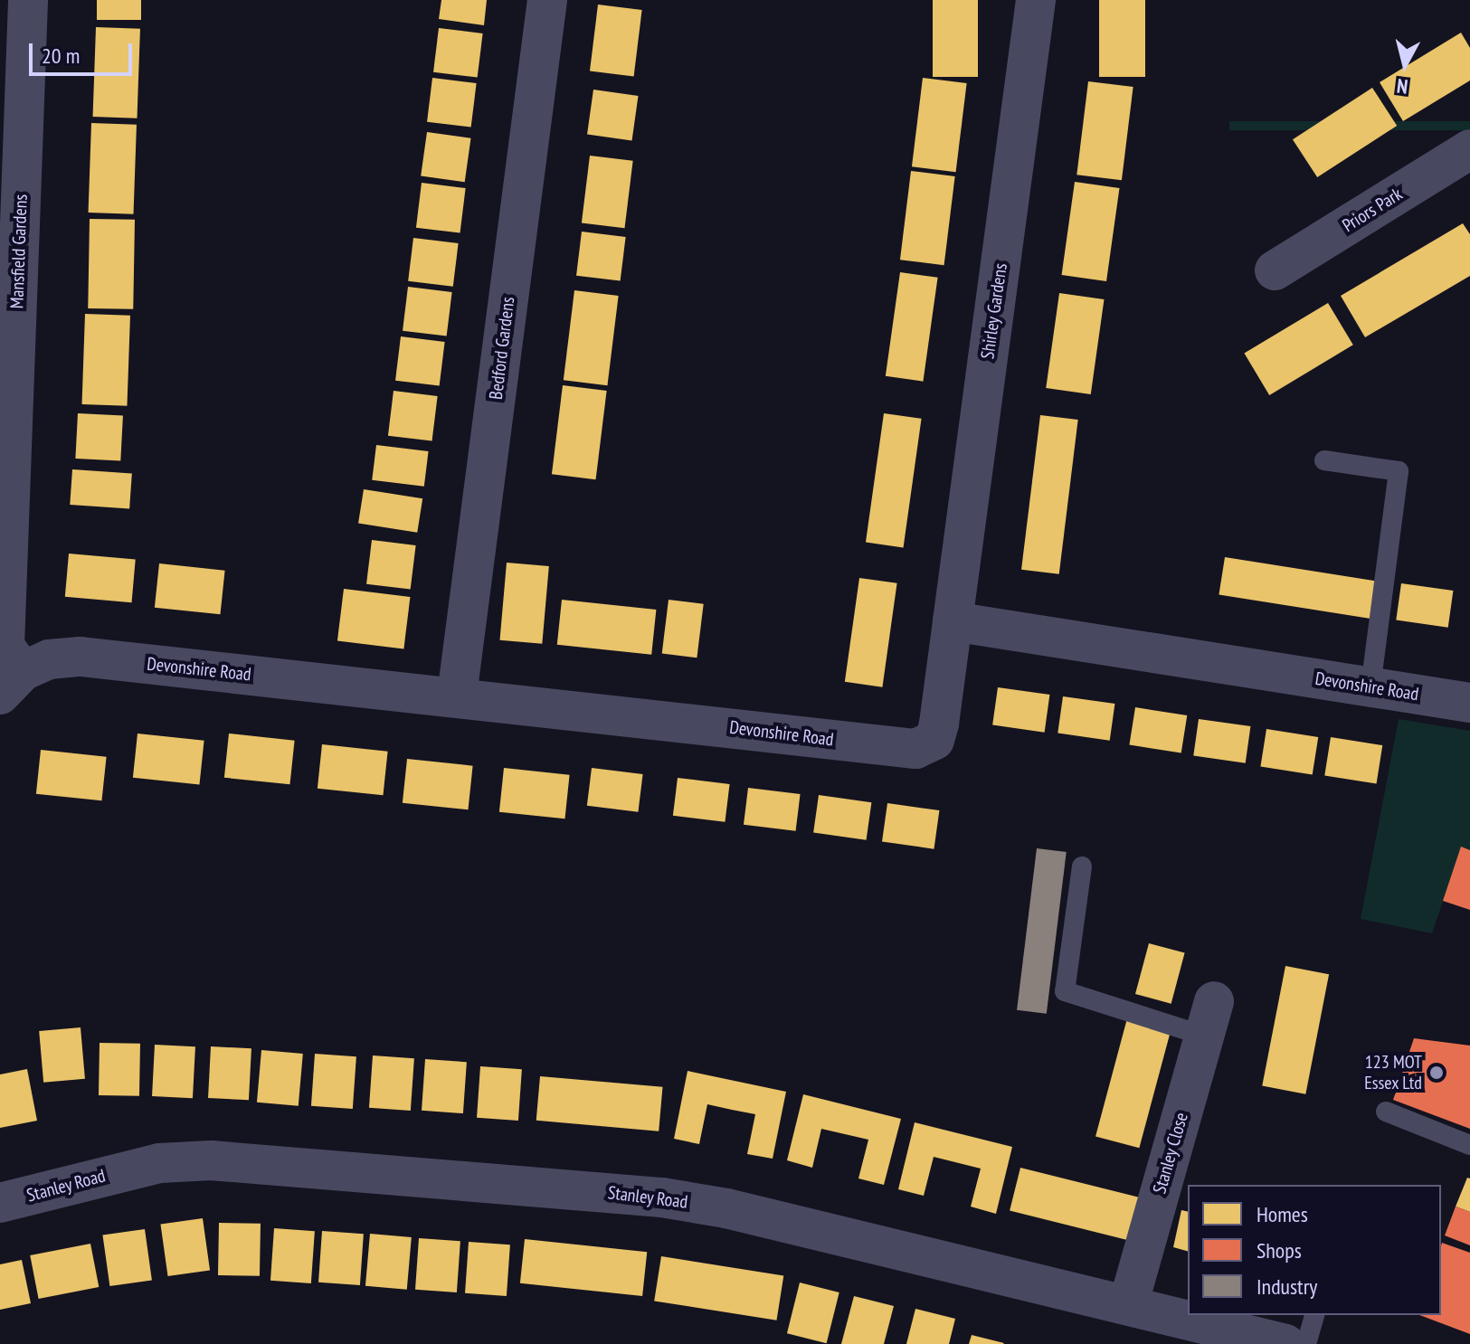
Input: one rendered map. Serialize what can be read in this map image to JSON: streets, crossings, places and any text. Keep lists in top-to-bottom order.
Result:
{
  "streets": {
    "street": [
      "Priors Park",
      "Mansfield Gardens",
      "Shirley Gardens",
      "Bedford Gardens",
      "Devonshire Road",
      "Stanley Close",
      "Stanley Road"
    ]
  },
  "crossings": [
    ["Mansfield Gardens", "Devonshire Road"],
    ["Shirley Gardens", "Devonshire Road"],
    ["Bedford Gardens", "Devonshire Road"],
    ["Stanley Close", "Stanley Road"]
  ],
  "places": ["123 MOT Essex Ltd"],
  "legend": ["Homes", "Shops", "Industry"],
  "scale_bar": "20 m",
  "north": "bottom"
}
